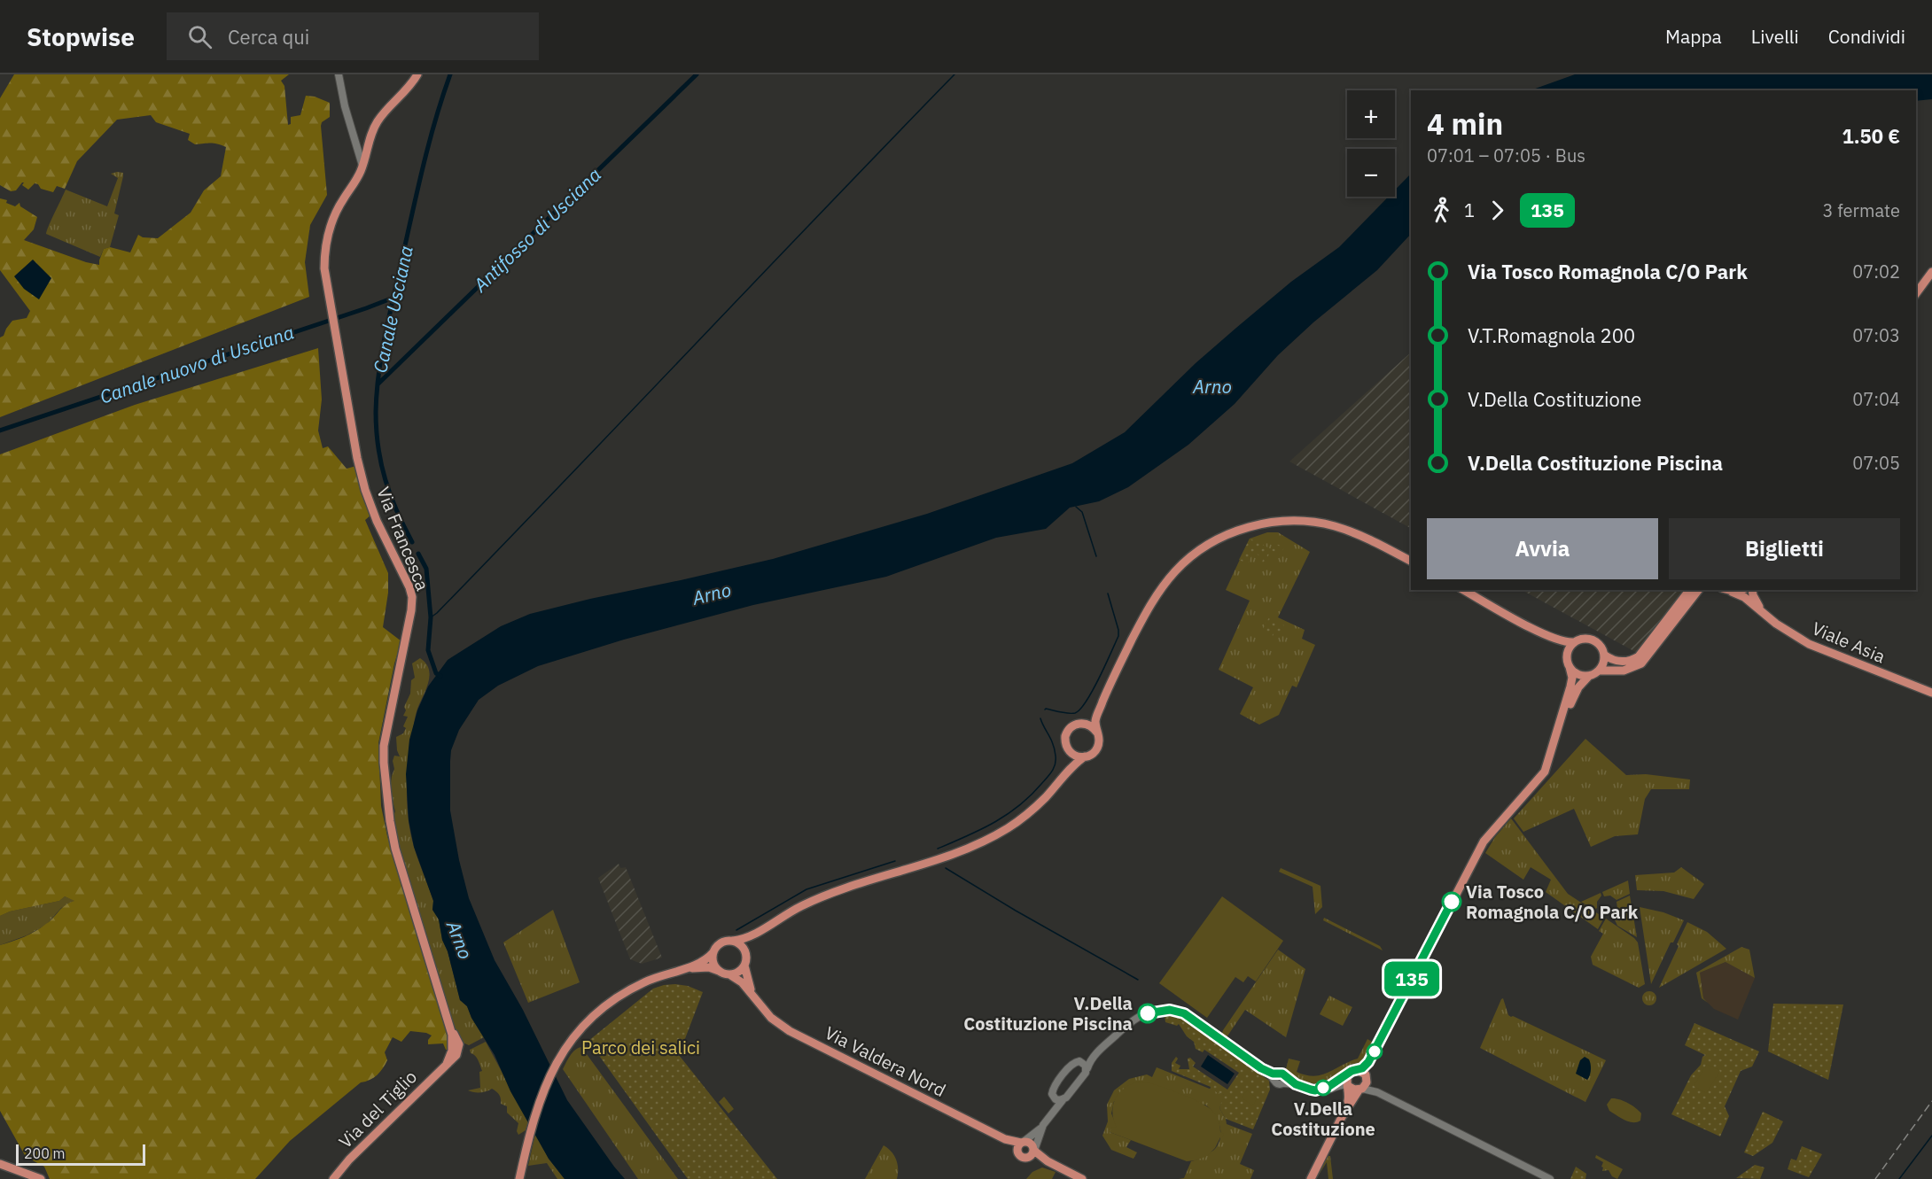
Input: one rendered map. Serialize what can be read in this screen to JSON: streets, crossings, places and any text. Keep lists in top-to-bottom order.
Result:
{
  "streets": {
    "main road": [
      "Via Francesca",
      "Viale Asia",
      "Via Valdera Nord",
      "Via del Tiglio"
    ]
  },
  "crossings": [
    ["Via Francesca", "Via del Tiglio"]
  ],
  "water": [
    "Antifosso di Usciana",
    "Canale Usciana",
    "Canale nuovo di Usciana",
    "Arno"
  ],
  "parks": ["Parco dei salici"],
  "places": ["Via Tosco Romagnola C/O Park", "V.Della Costituzione Piscina", "V.Della Costituzione"],
  "lines": ["bus line 135"],
  "scale_bar": "200 m",
  "page": {
    "header": "Stopwise",
    "search": "Cerca qui",
    "nav": ["Mappa", "Livelli", "Condividi"],
    "on_map": "135",
    "map_buttons": ["+", "−"],
    "heading": ["4 min", "07:01 – 07:05 · Bus", "1.50 €"],
    "legs": ["1", "135", "3 fermate"],
    "list": [
      {
        "name": "Via Tosco Romagnola C/O Park",
        "value": "07:02"
      },
      {
        "name": "V.T.Romagnola 200",
        "value": "07:03"
      },
      {
        "name": "V.Della Costituzione",
        "value": "07:04"
      },
      {
        "name": "V.Della Costituzione Piscina",
        "value": "07:05"
      }
    ],
    "buttons": ["Avvia", "Biglietti"],
    "scale": "200 m"
  }
}
